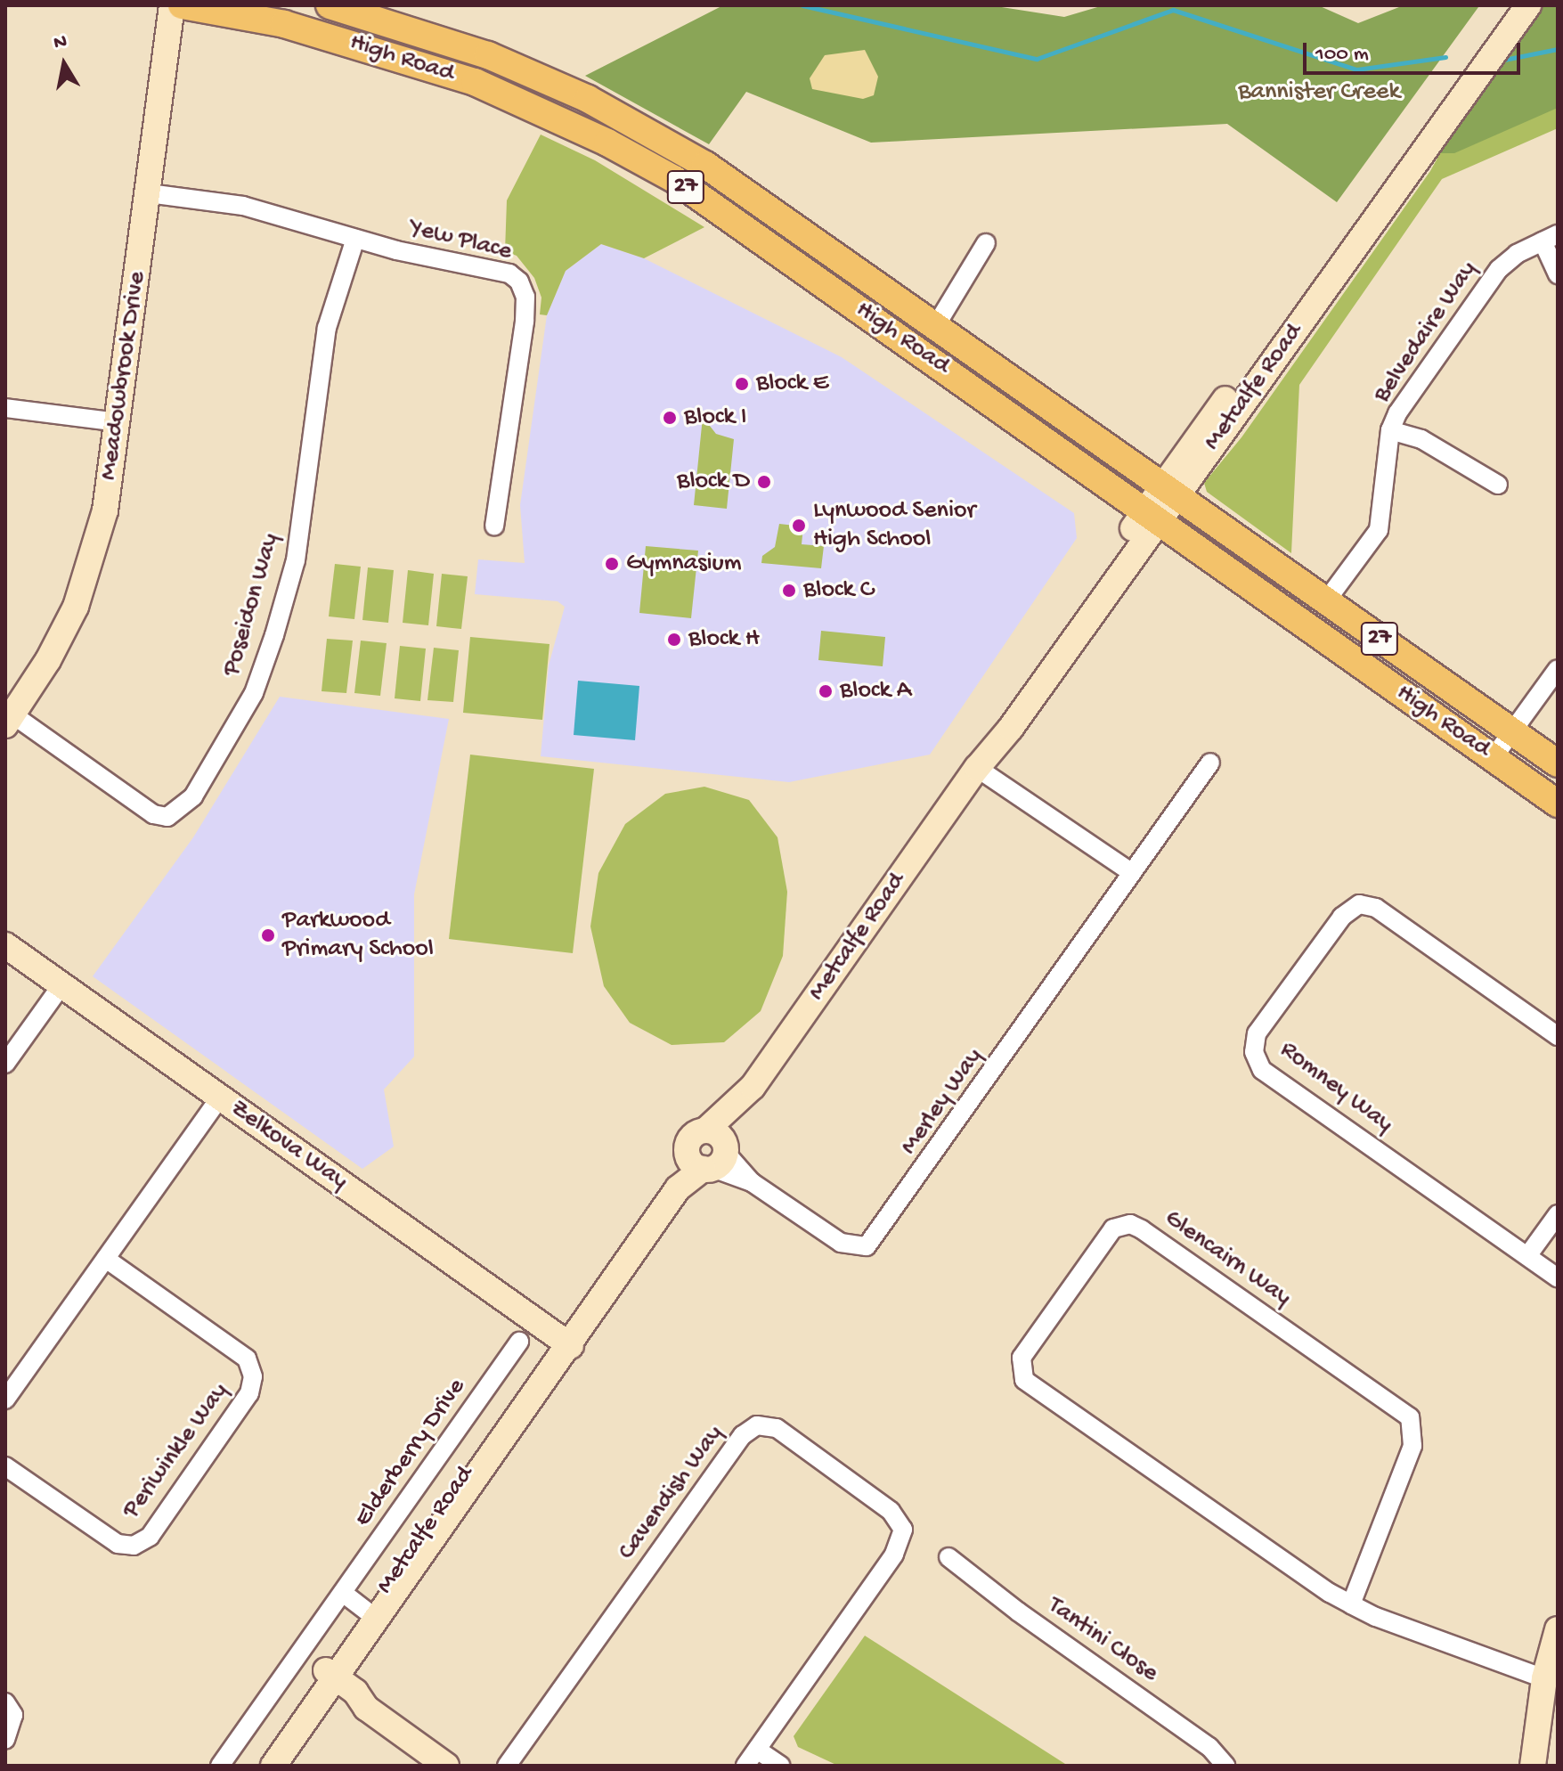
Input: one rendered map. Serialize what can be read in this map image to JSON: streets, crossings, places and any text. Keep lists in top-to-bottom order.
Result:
{
  "streets": {
    "main road": [
      "High Road",
      "27",
      "Meadowbrook Drive",
      "Metcalfe Road",
      "Zelkova Way"
    ],
    "street": [
      "Yew Place",
      "Belvedaire Way",
      "Poseidon Way",
      "Romney Way",
      "Merley Way",
      "Glencairn Way",
      "Periwinkle Way",
      "Elderberry Drive",
      "Cavendish Way",
      "Tantini Close"
    ]
  },
  "crossings": [
    ["High Road", "Belvedaire Way"],
    ["High Road", "Metcalfe Road"],
    ["Yew Place", "Meadowbrook Drive"],
    ["Yew Place", "Poseidon Way"],
    ["Meadowbrook Drive", "Poseidon Way"],
    ["Metcalfe Road", "Merley Way"],
    ["Metcalfe Road", "Zelkova Way"]
  ],
  "parks": ["Bannister Creek"],
  "places": [
    "Block E",
    "Block I",
    "Block D",
    "Lynwood Senior High School",
    "Gymnasium",
    "Block C",
    "Block H",
    "Block A",
    "Parkwood Primary School"
  ],
  "scale_bar": "100 m",
  "north": "top"
}
